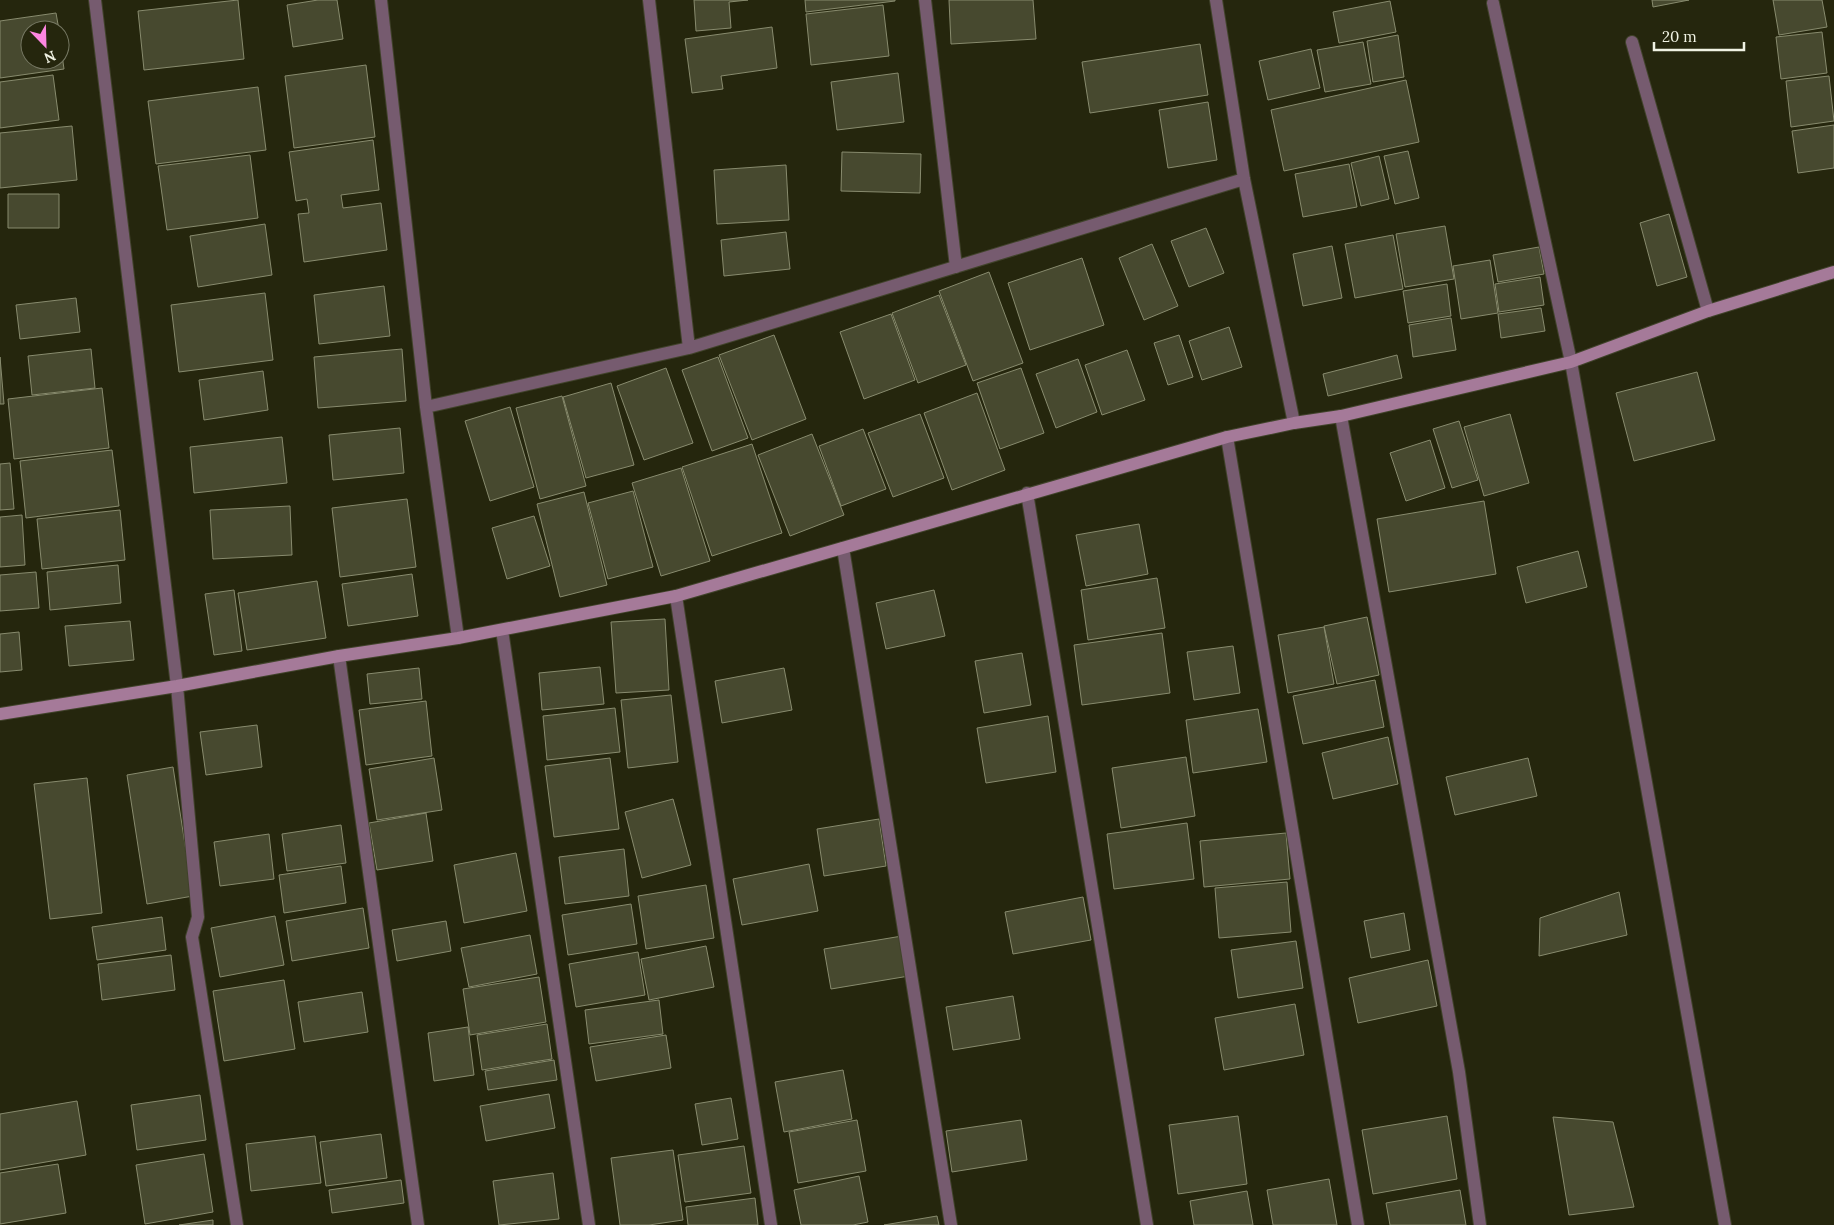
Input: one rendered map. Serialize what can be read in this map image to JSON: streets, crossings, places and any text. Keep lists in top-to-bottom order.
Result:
{
  "scale_bar": "20 m",
  "north": "bottom right"
}
